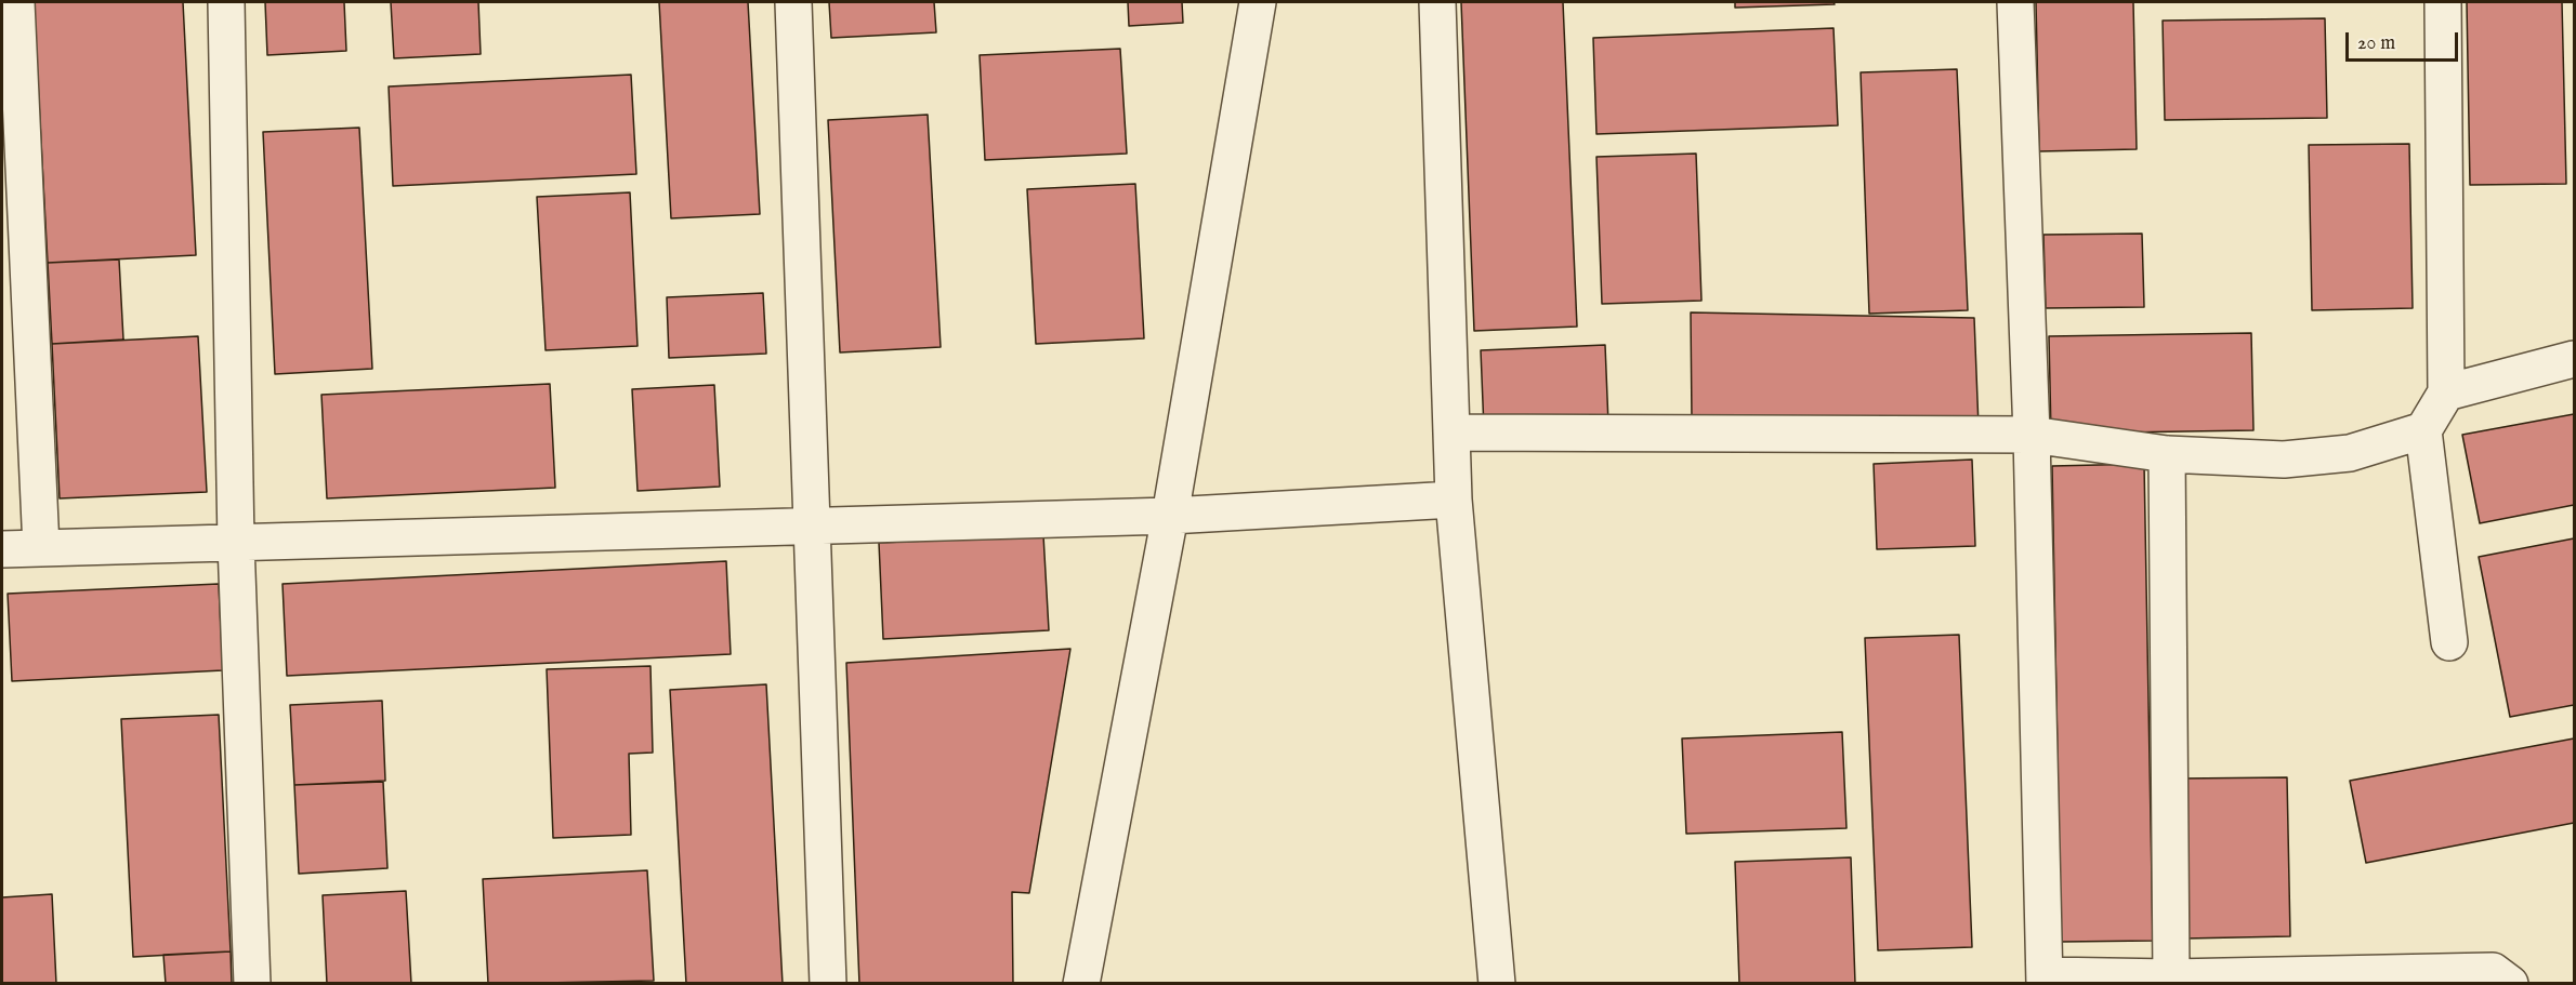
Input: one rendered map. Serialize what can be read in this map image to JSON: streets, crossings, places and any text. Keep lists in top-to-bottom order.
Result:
{
  "scale_bar": "20 m"
}
